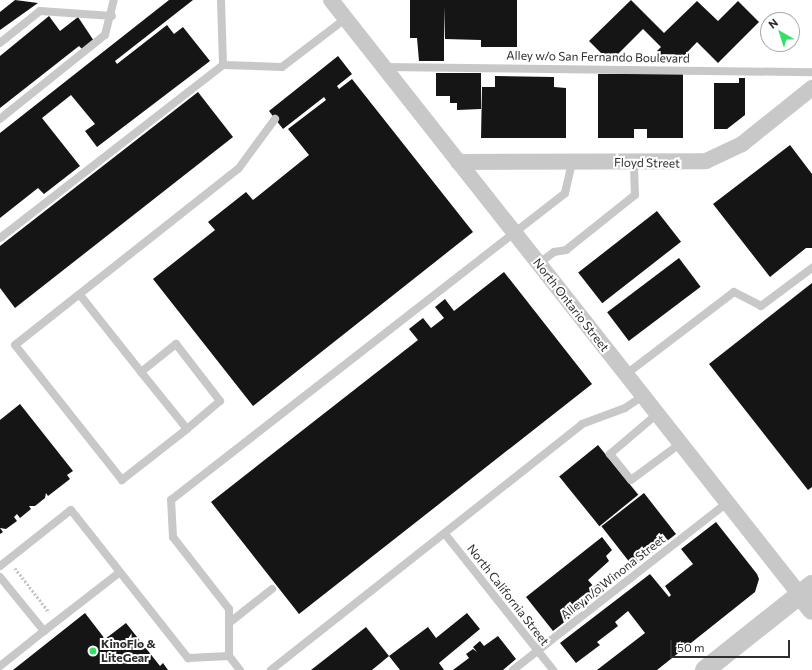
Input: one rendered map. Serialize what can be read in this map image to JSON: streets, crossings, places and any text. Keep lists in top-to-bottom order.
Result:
{
  "streets": {
    "street": ["Floyd Street", "North Ontario Street"],
    "lane": ["Alley w/o San Fernando Boulevard", "Alley n/o Winona Street", "North California Street"]
  },
  "crossings": [
    ["Alley w/o San Fernando Boulevard", "North Ontario Street"],
    ["Floyd Street", "North Ontario Street"],
    ["North Ontario Street", "Alley n/o Winona Street"],
    ["Alley n/o Winona Street", "North California Street"]
  ],
  "places": ["KinoFlo & LiteGear"],
  "scale_bar": "50 m",
  "north": "top left"
}
